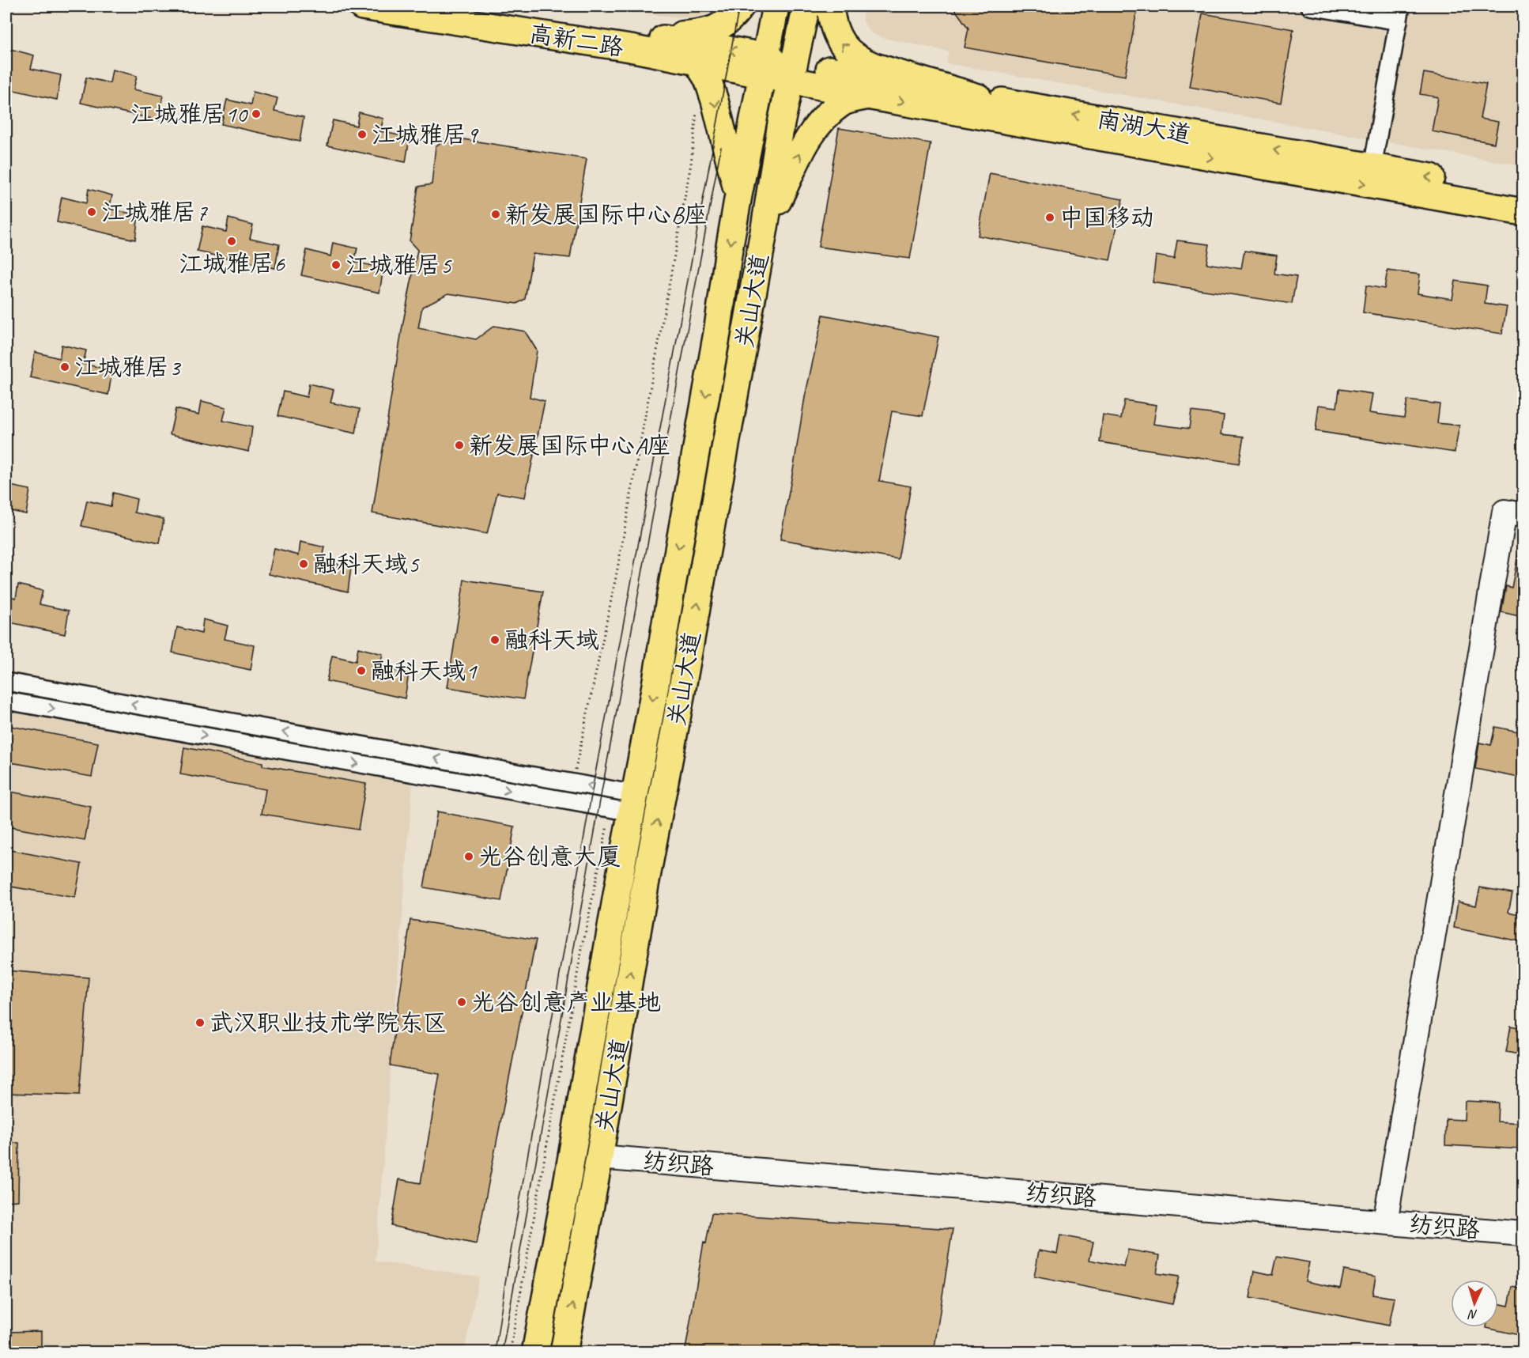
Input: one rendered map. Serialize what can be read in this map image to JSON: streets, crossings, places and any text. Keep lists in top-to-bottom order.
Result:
{
  "streets": {
    "main road": [
      "高新二路",
      "南湖大道",
      "关山大道",
      "纺织路"
    ]
  },
  "crossings": [
    ["高新二路", "南湖大道"],
    ["高新二路", "关山大道"],
    ["南湖大道", "关山大道"],
    ["关山大道", "纺织路"]
  ],
  "places": [
    "江城雅居10",
    "江城雅居9",
    "江城雅居7",
    "新发展国际中心B座",
    "中国移动",
    "江城雅居6",
    "江城雅居5",
    "江城雅居3",
    "新发展国际中心A座",
    "融科天域5",
    "融科天域",
    "融科天域1",
    "光谷创意大厦",
    "光谷创意产业基地",
    "武汉职业技术学院东区"
  ],
  "north": "bottom"
}
